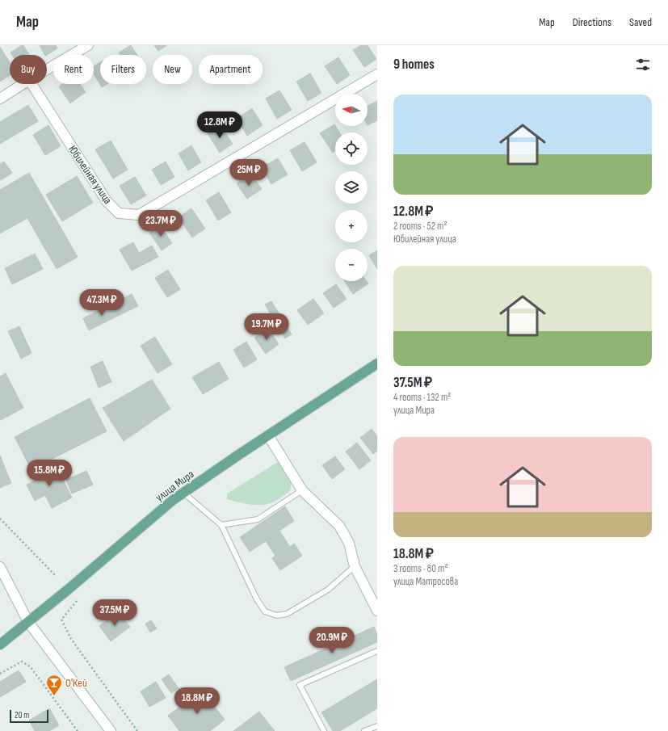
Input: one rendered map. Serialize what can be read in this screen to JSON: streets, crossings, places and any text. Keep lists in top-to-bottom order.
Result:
{
  "streets": {
    "main road": ["улица Мира"],
    "street": ["Юбилейная улица"]
  },
  "places": {
    "bar": ["О'Кей"]
  },
  "scale_bar": "20 m",
  "north": "left",
  "page": {
    "header": "Map",
    "nav": ["Map", "Directions", "Saved"],
    "heading": "9 homes",
    "chip": [
      "Buy",
      "Rent",
      "Filters",
      "New",
      "Apartment"
    ],
    "list": [
      {
        "name": "12.8M ₽",
        "note": "2 rooms · 52 m² · Юбилейная улица"
      },
      {
        "name": "37.5M ₽",
        "note": "4 rooms · 132 m² · улица Мира"
      },
      {
        "name": "18.8M ₽",
        "note": "3 rooms · 80 m² · улица Матросова"
      }
    ],
    "map_buttons": ["+", "−"],
    "price": [
      "12.8M ₽",
      "25M ₽",
      "23.7M ₽",
      "47.3M ₽",
      "19.7M ₽",
      "15.8M ₽",
      "37.5M ₽",
      "20.9M ₽",
      "18.8M ₽"
    ],
    "scale": "20 m"
  }
}
